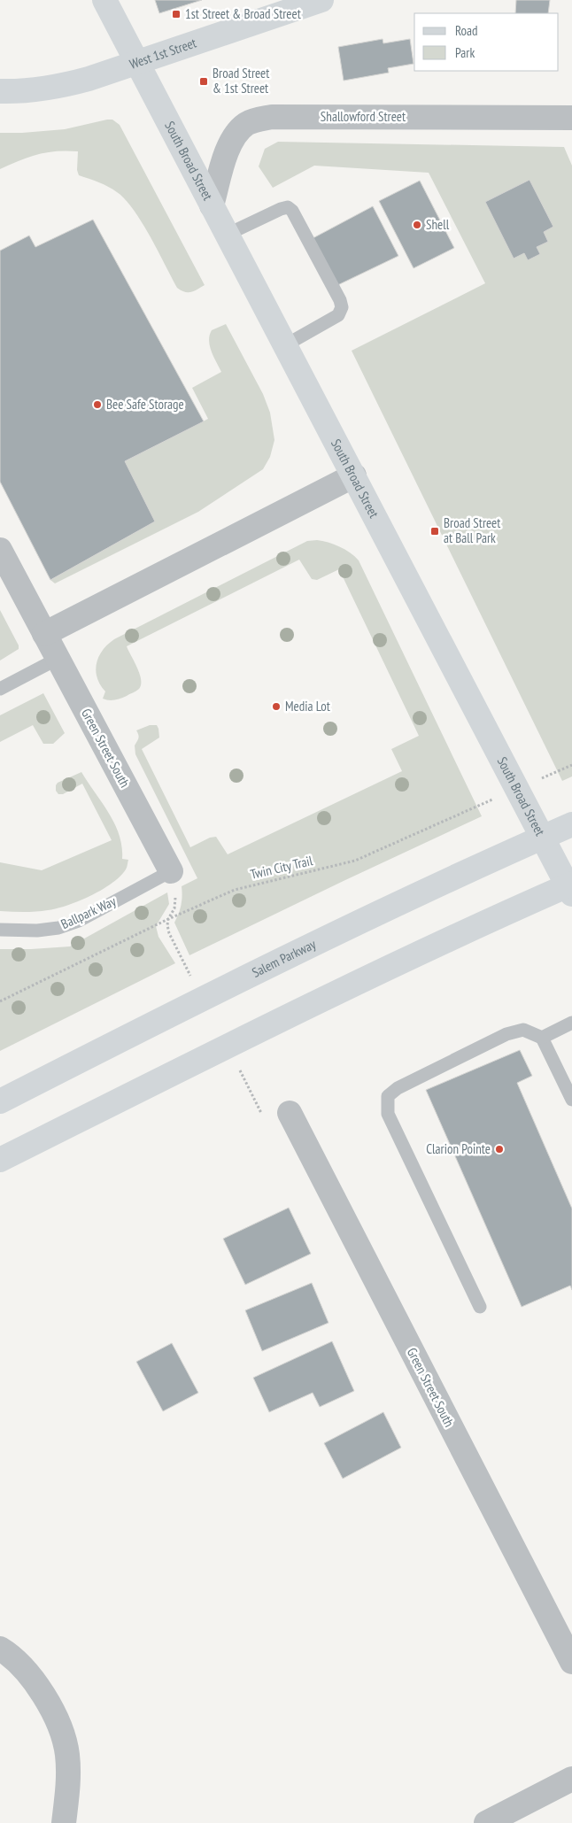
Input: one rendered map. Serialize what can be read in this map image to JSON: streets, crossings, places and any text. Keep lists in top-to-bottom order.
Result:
{
  "streets": {
    "main road": ["West 1st Street", "South Broad Street", "Salem Parkway"],
    "street": ["Shallowford Street", "Green Street South"],
    "lane": ["Ballpark Way"],
    "path": ["Twin City Trail"]
  },
  "crossings": [
    ["West 1st Street", "South Broad Street"],
    ["Shallowford Street", "South Broad Street"],
    ["Green Street South", "Ballpark Way"]
  ],
  "places": {
    "transit": ["1st Street & Broad Street", "Broad Street & 1st Street", "Broad Street at Ball Park"],
    "other": [
      "Shell",
      "Bee Safe Storage",
      "Media Lot",
      "Clarion Pointe"
    ]
  },
  "legend": ["Road", "Park"]
}
